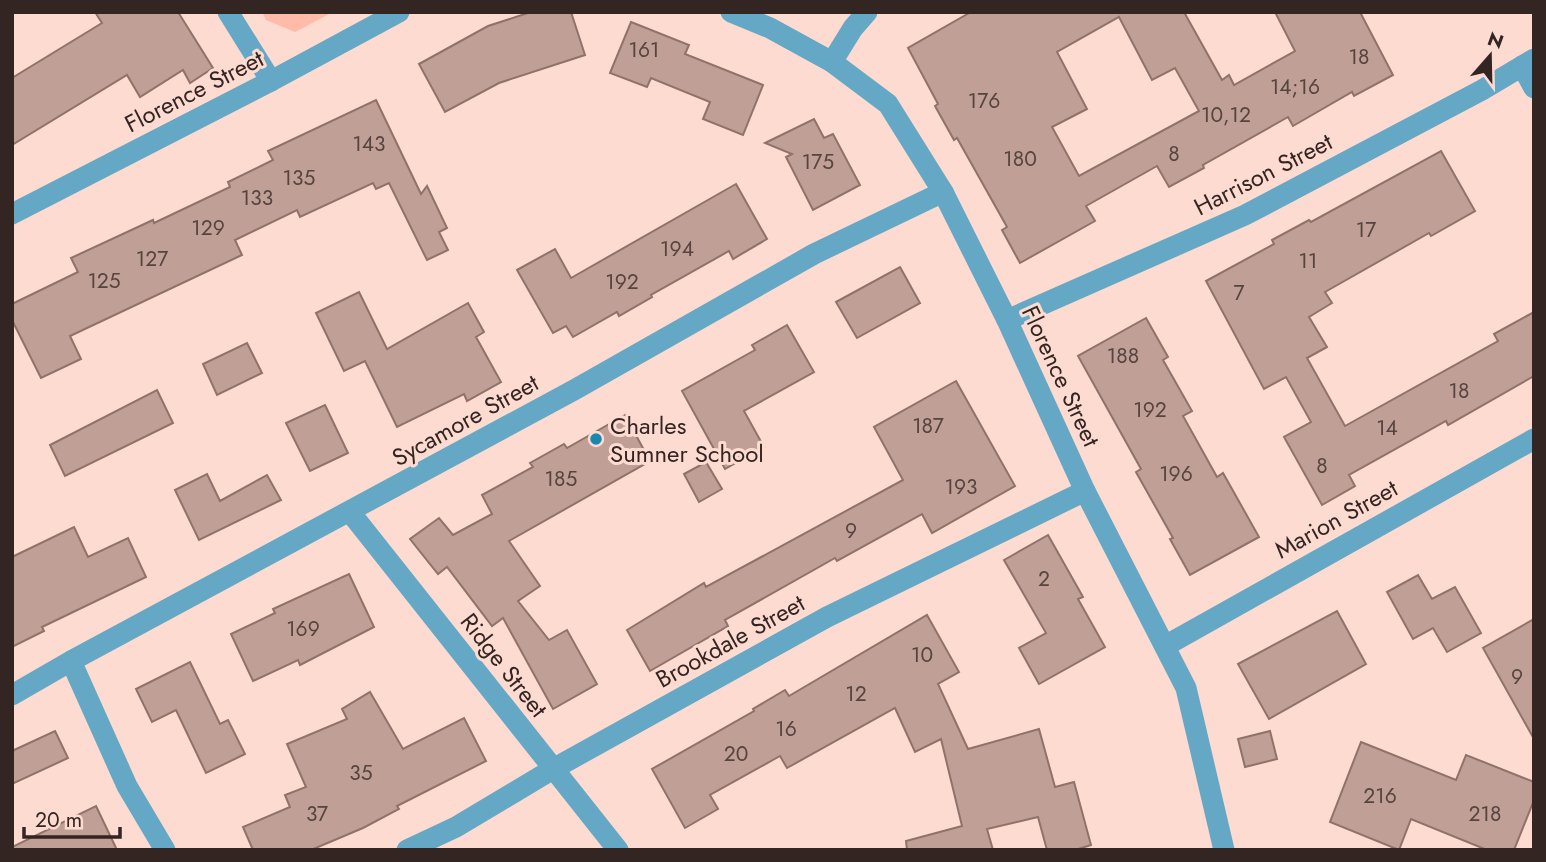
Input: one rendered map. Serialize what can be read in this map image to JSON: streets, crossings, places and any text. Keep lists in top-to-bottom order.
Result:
{
  "streets": {
    "street": [
      "Florence Street",
      "Harrison Street",
      "Sycamore Street",
      "Marion Street",
      "Brookdale Street",
      "Ridge Street"
    ]
  },
  "crossings": [
    ["Florence Street", "Harrison Street"],
    ["Florence Street", "Sycamore Street"],
    ["Florence Street", "Marion Street"],
    ["Florence Street", "Brookdale Street"],
    ["Sycamore Street", "Ridge Street"],
    ["Brookdale Street", "Ridge Street"]
  ],
  "places": ["Charles Sumner School"],
  "house_numbers": [
    "161",
    "18",
    "14;16",
    "176",
    "10,12",
    "143",
    "8",
    "180",
    "175",
    "135",
    "133",
    "129",
    "17",
    "194",
    "127",
    "11",
    "125",
    "192",
    "7",
    "188",
    "18",
    "192",
    "187",
    "14",
    "8",
    "196",
    "185",
    "193",
    "9",
    "2",
    "169",
    "10",
    "9",
    "12",
    "16",
    "20",
    "35",
    "216",
    "37",
    "218"
  ],
  "scale_bar": "20 m",
  "north": "top"
}
